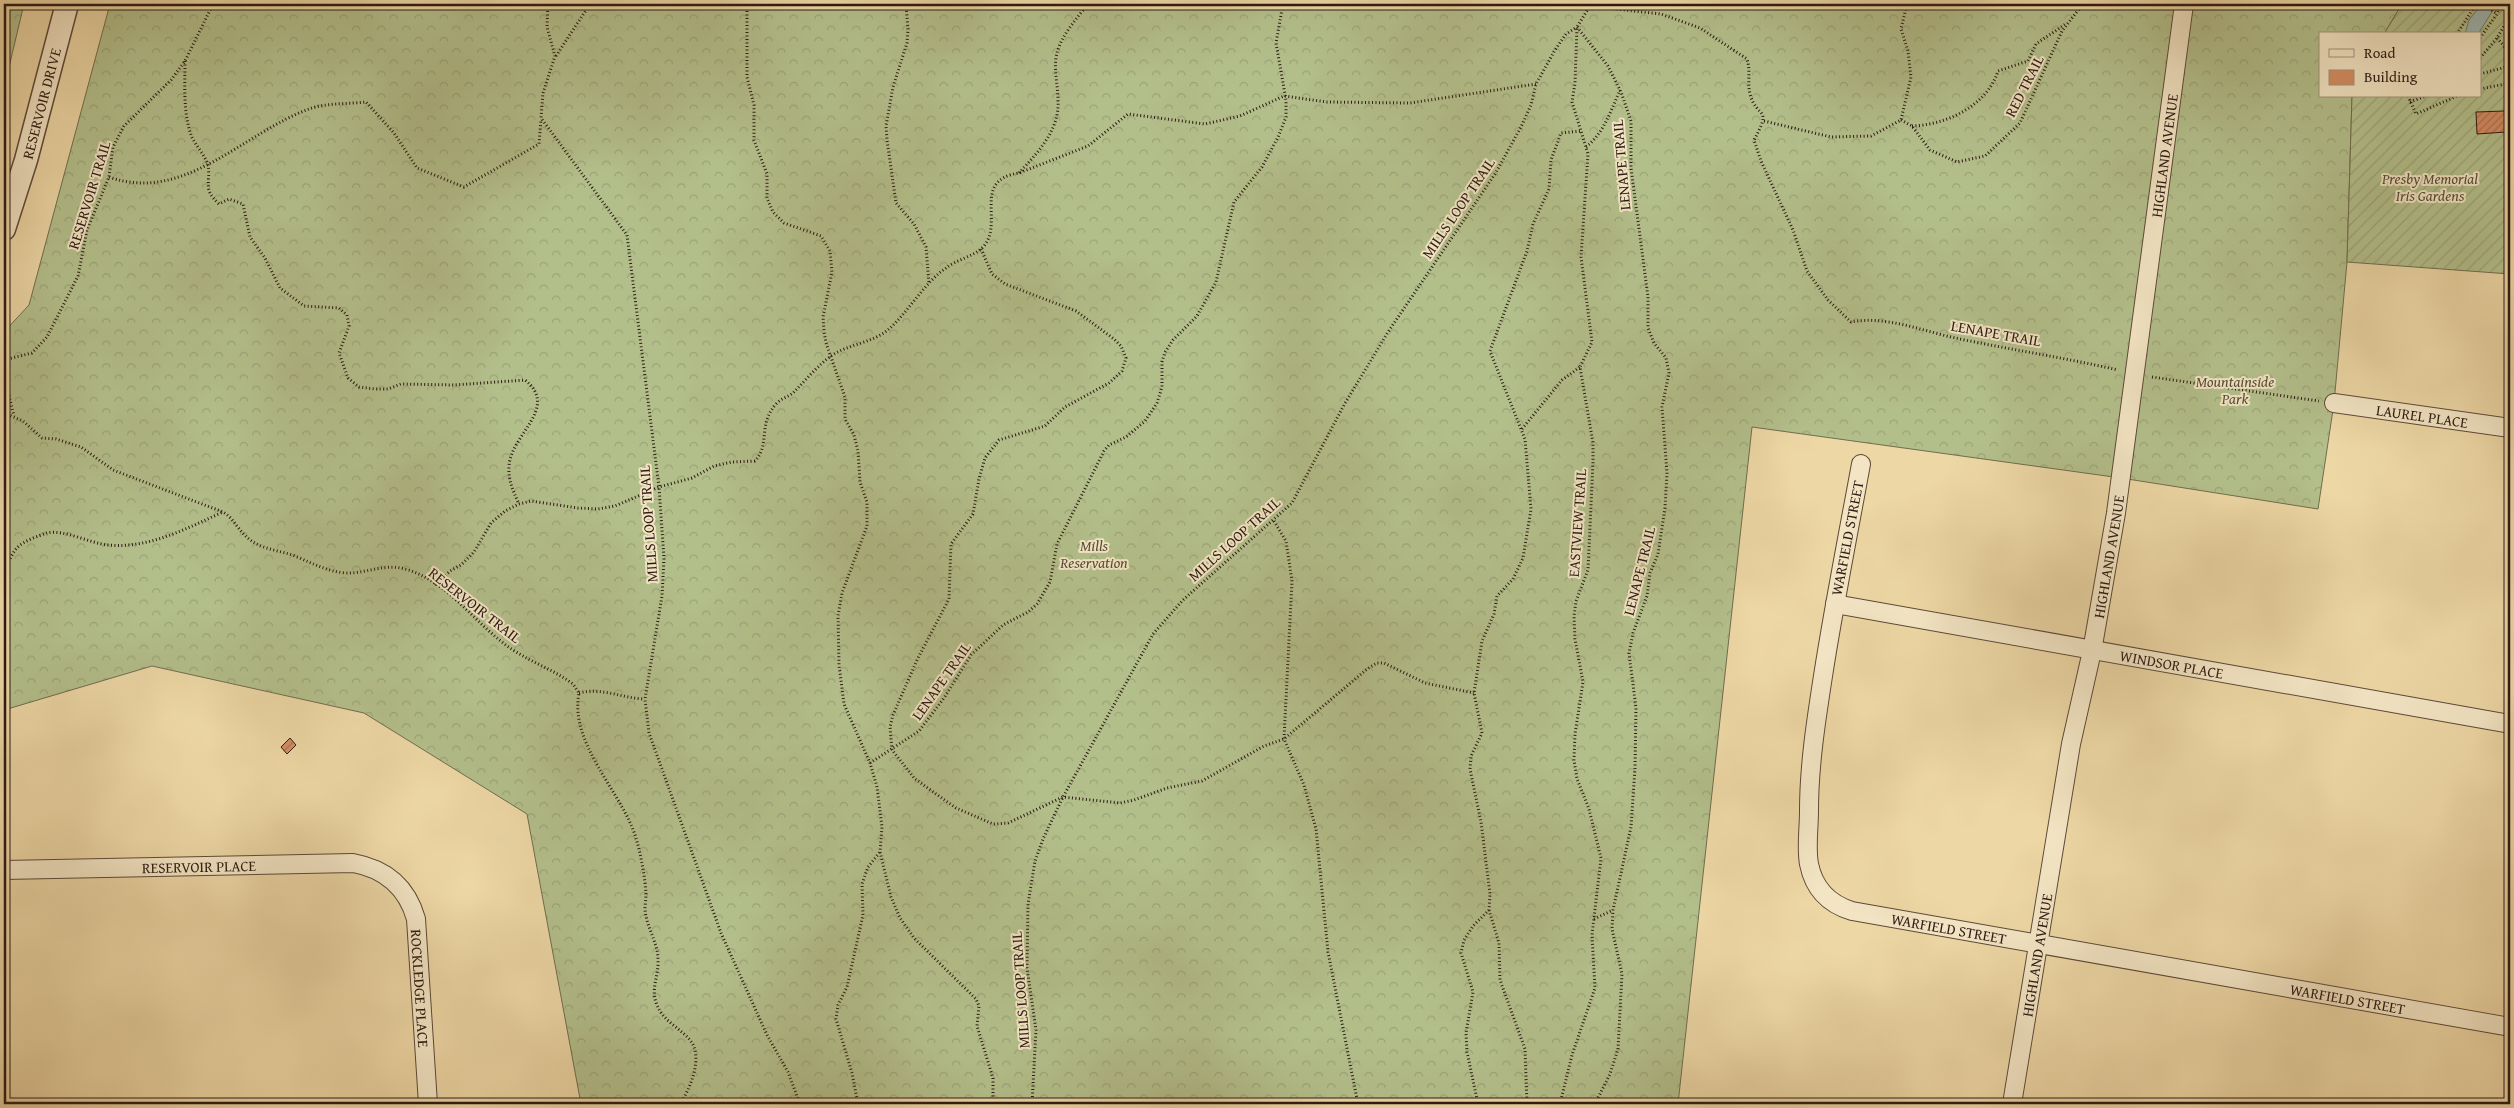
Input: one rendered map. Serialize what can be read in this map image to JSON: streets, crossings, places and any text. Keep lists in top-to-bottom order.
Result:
{
  "streets": {
    "street": [
      "RESERVOIR DRIVE",
      "HIGHLAND AVENUE",
      "LAUREL PLACE",
      "WARFIELD STREET",
      "WINDSOR PLACE",
      "RESERVOIR PLACE",
      "ROCKLEDGE PLACE"
    ],
    "path": [
      "RED TRAIL",
      "LENAPE TRAIL",
      "RESERVOIR TRAIL",
      "MILLS LOOP TRAIL",
      "EASTVIEW TRAIL"
    ]
  },
  "crossings": [
    ["HIGHLAND AVENUE", "LENAPE TRAIL"],
    ["HIGHLAND AVENUE", "WARFIELD STREET"],
    ["HIGHLAND AVENUE", "WINDSOR PLACE"],
    ["LENAPE TRAIL", "MILLS LOOP TRAIL"],
    ["LENAPE TRAIL", "LAUREL PLACE"],
    ["WARFIELD STREET", "WINDSOR PLACE"],
    ["RESERVOIR PLACE", "ROCKLEDGE PLACE"]
  ],
  "parks": ["Presby Memorial Iris Gardens", "Mountainside Park", "Mills Reservation"],
  "legend": ["Road", "Building"]
}
